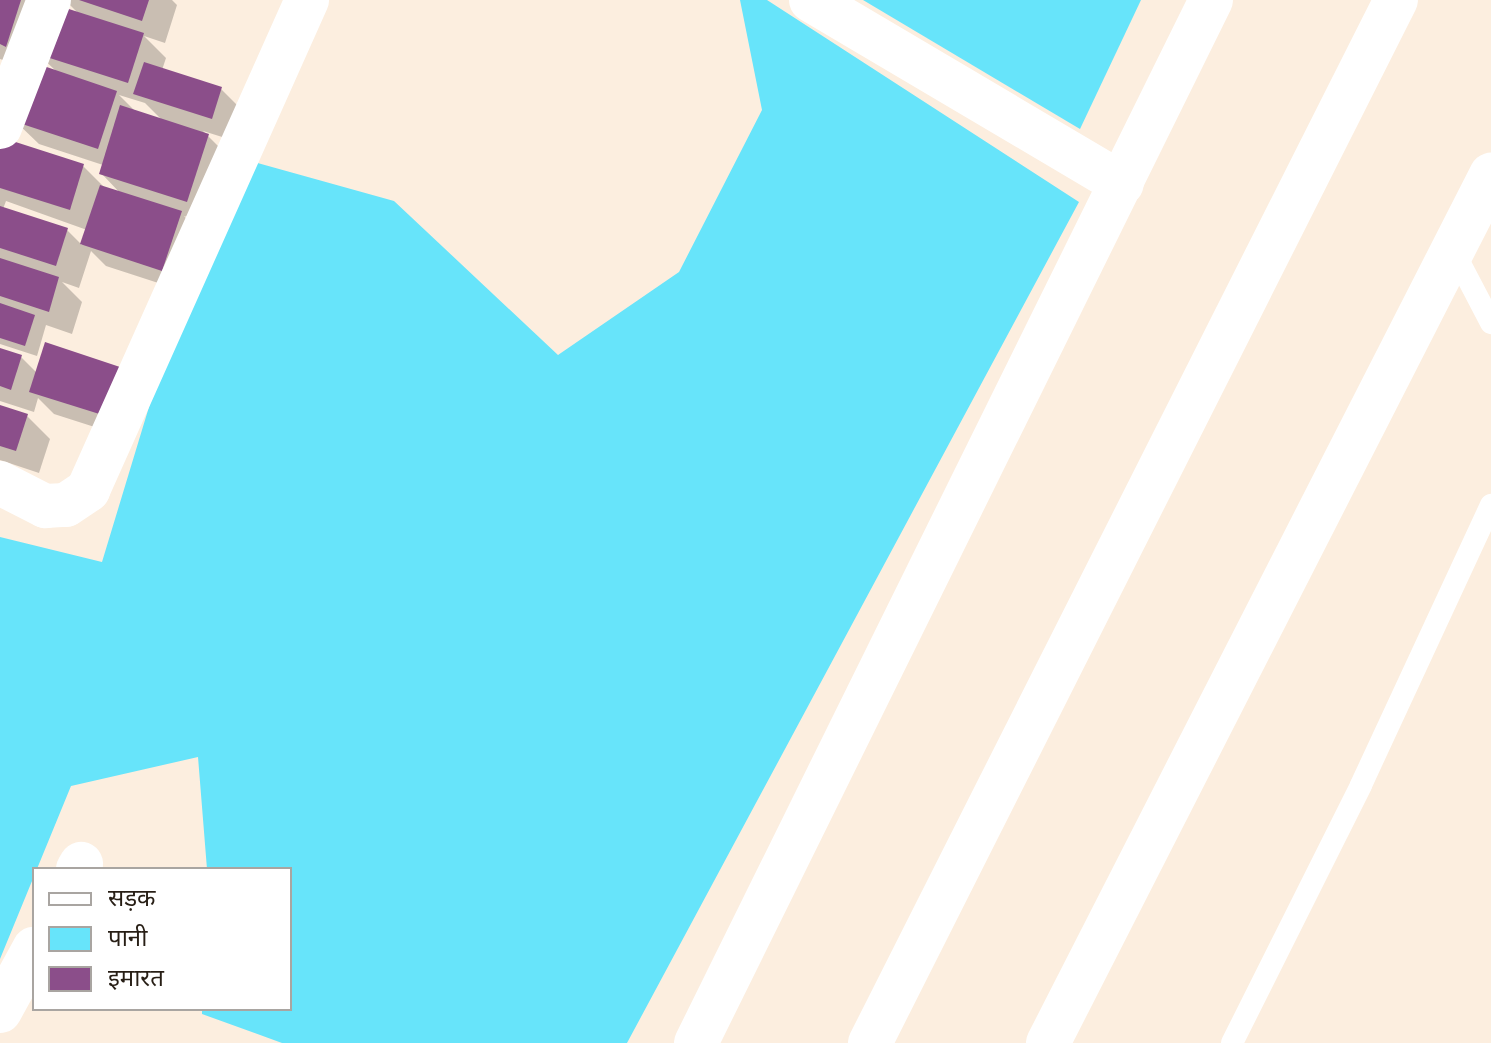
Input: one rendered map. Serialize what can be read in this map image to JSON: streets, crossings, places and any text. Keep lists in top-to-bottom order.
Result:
{
  "legend": ["सड़क", "पानी", "इमारत"]
}
